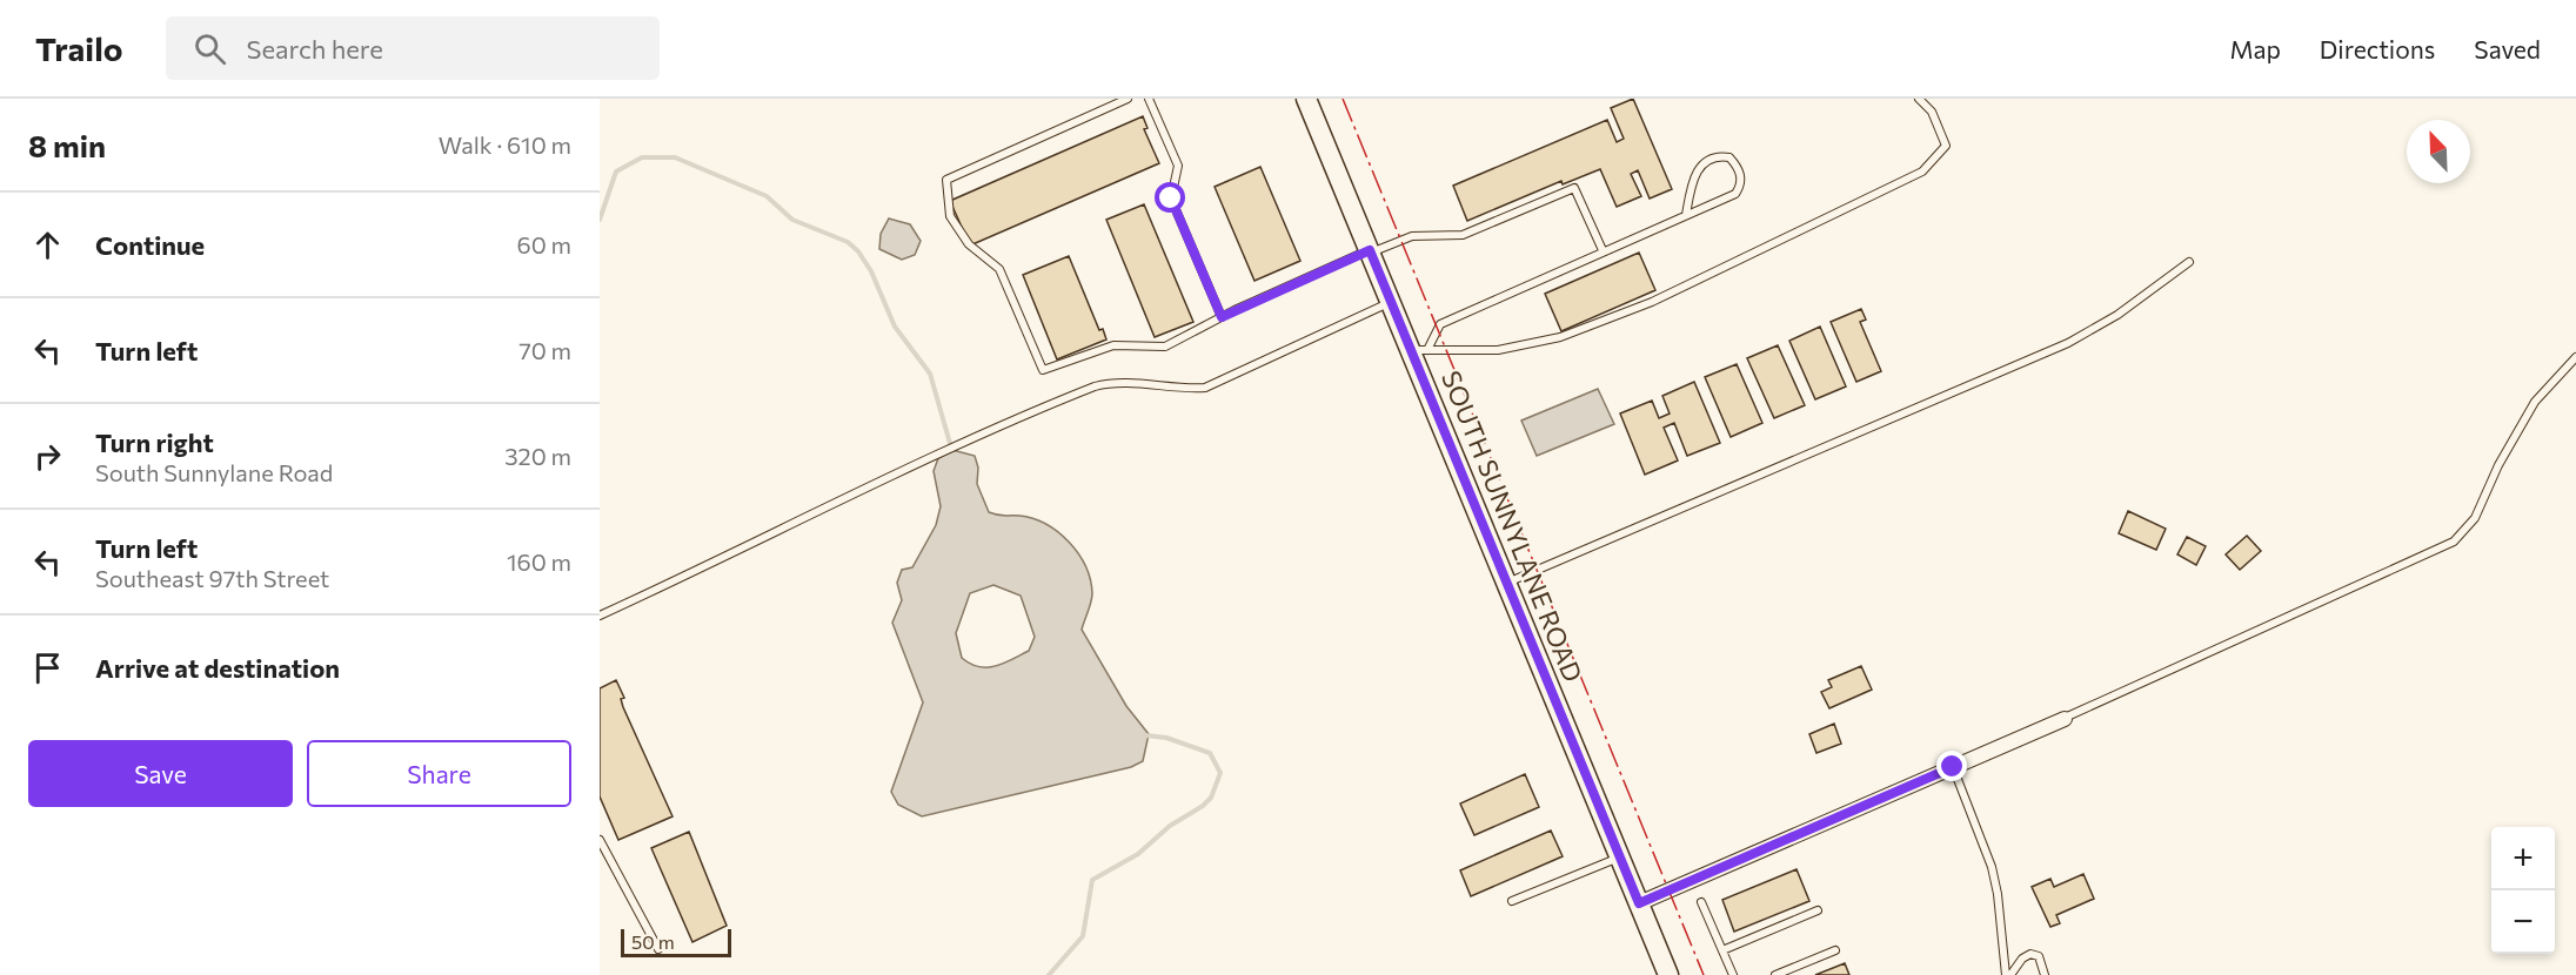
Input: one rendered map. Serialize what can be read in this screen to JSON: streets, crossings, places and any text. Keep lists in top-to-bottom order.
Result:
{
  "streets": {
    "street": ["SOUTH SUNNYLANE ROAD"]
  },
  "scale_bar": "50 m",
  "north": "top left",
  "page": {
    "header": "Trailo",
    "search": "Search here",
    "nav": ["Map", "Directions", "Saved"],
    "heading": ["8 min", "Walk · 610 m"],
    "list": [
      ["Continue", "60 m"],
      ["Turn left", "70 m"],
      ["Turn right", "South Sunnylane Road", "320 m"],
      ["Turn left", "Southeast 97th Street", "160 m"],
      "Arrive at destination"
    ],
    "buttons": ["Save", "Share"],
    "map_buttons": ["+", "−"],
    "scale": "50 m"
  }
}
